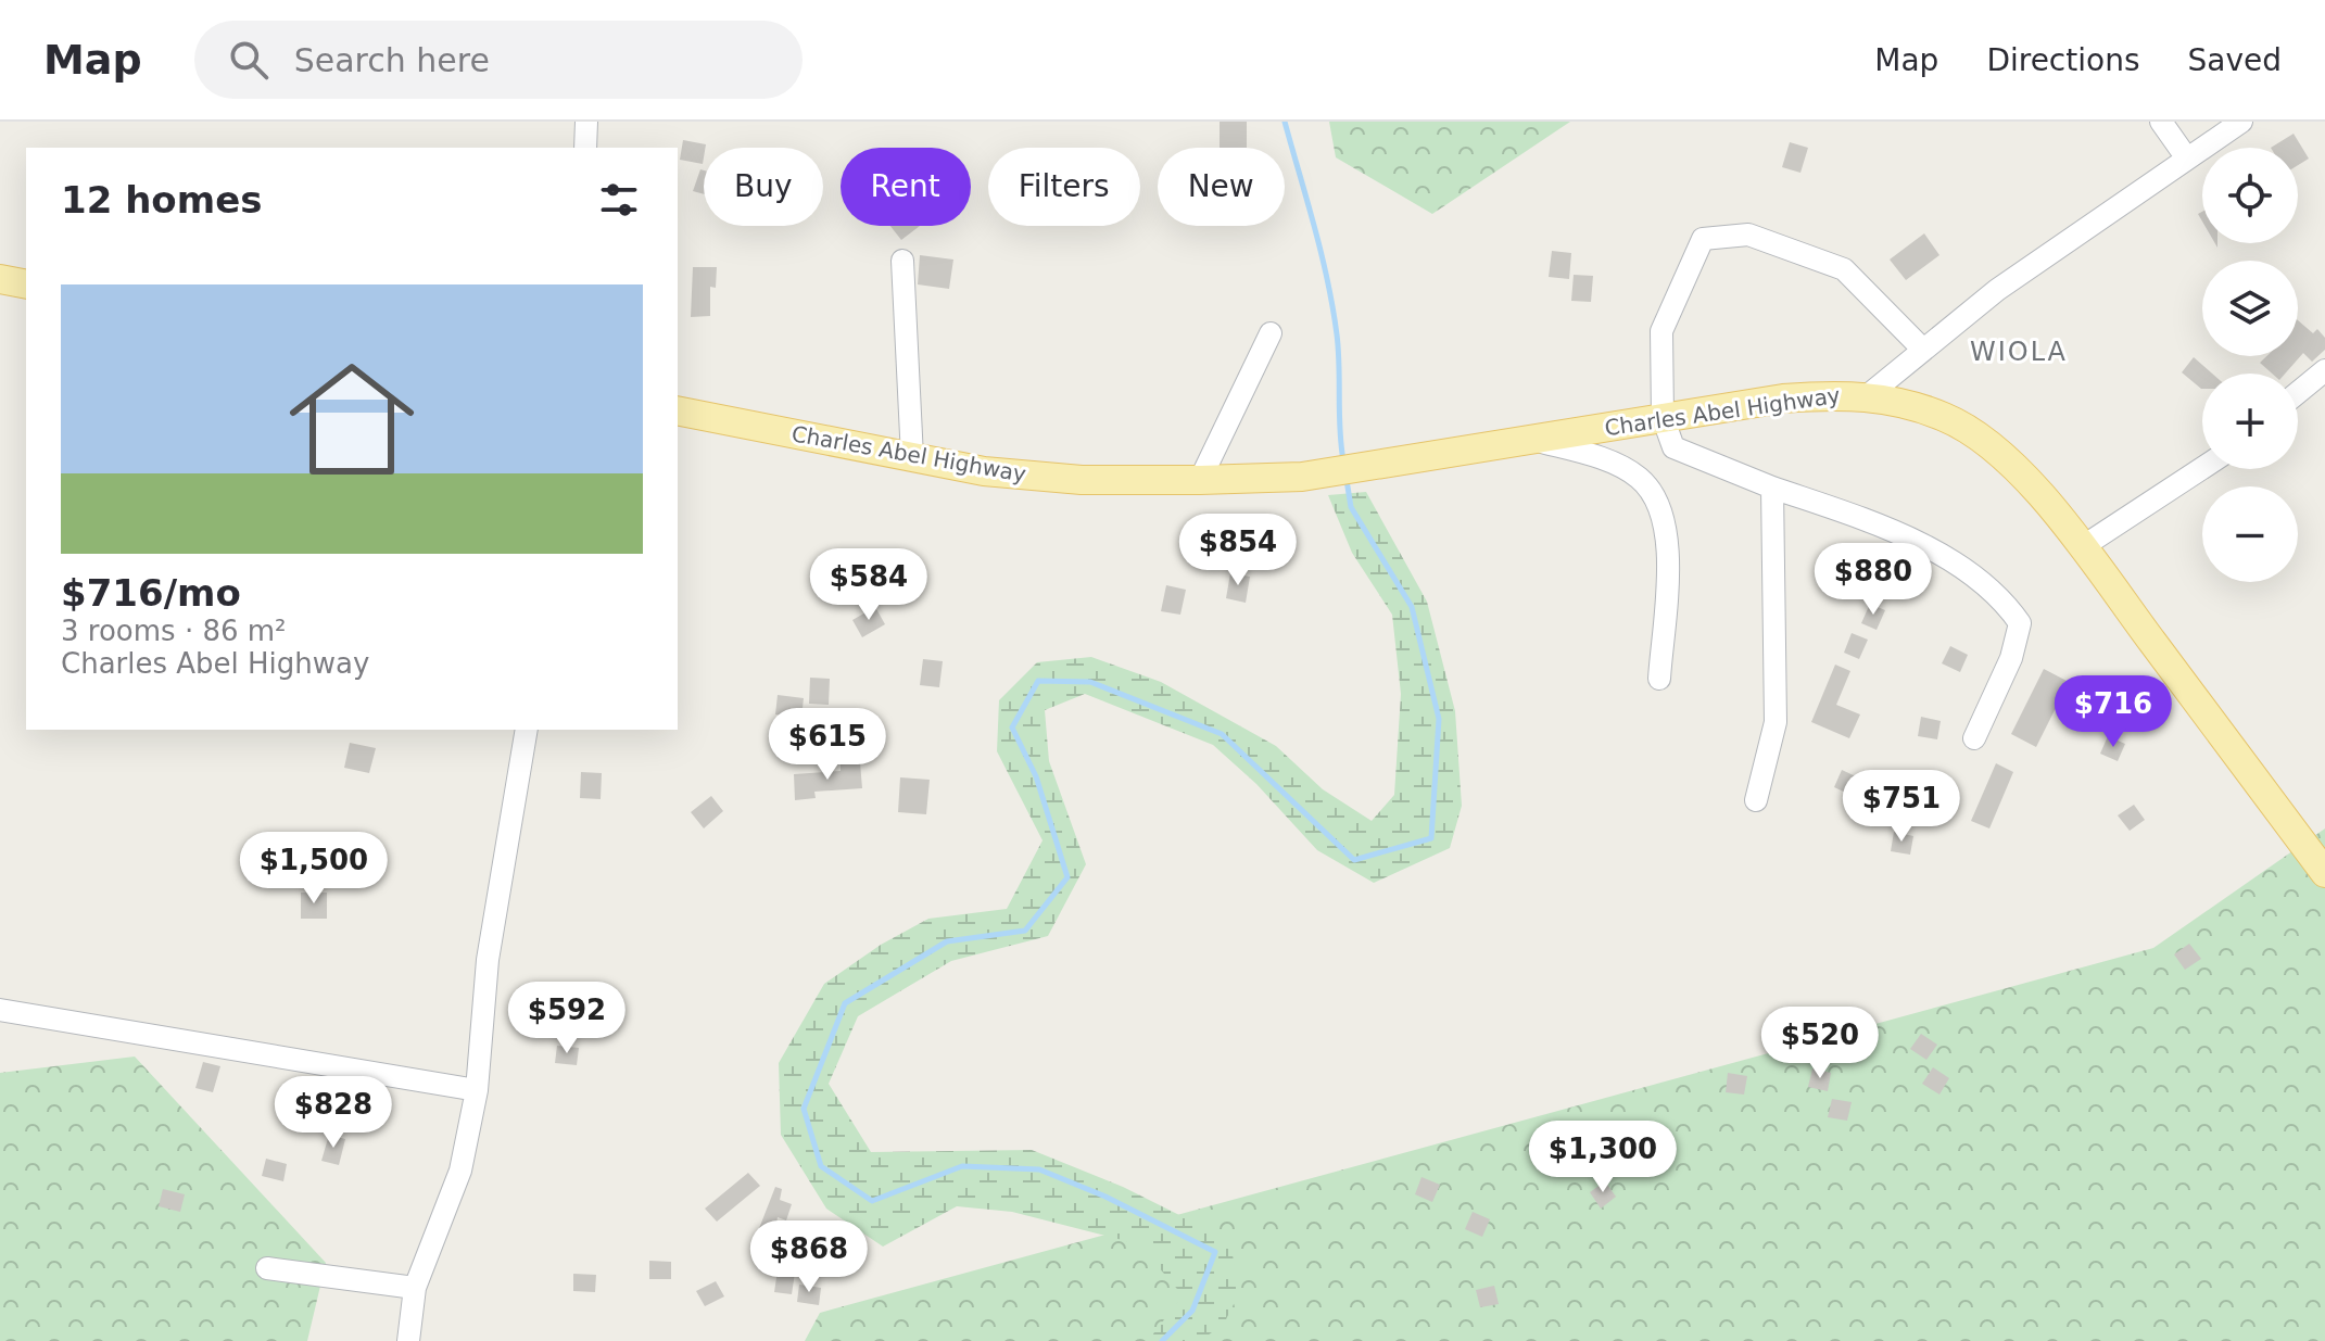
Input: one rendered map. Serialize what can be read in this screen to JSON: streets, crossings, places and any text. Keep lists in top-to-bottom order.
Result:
{
  "streets": {
    "main road": ["Charles Abel Highway"]
  },
  "districts": ["WIOLA"],
  "page": {
    "header": "Map",
    "search": "Search here",
    "nav": ["Map", "Directions", "Saved"],
    "map_buttons": ["+", "−"],
    "chip": [
      "Buy",
      "Rent",
      "Filters",
      "New"
    ],
    "heading": "12 homes",
    "list": [
      {
        "name": "$716/mo",
        "note": "3 rooms · 86 m² · Charles Abel Highway"
      }
    ],
    "price": [
      "$854",
      "$880",
      "$584",
      "$716",
      "$615",
      "$751",
      "$1,500",
      "$592",
      "$520",
      "$828",
      "$1,300",
      "$868"
    ]
  }
}
